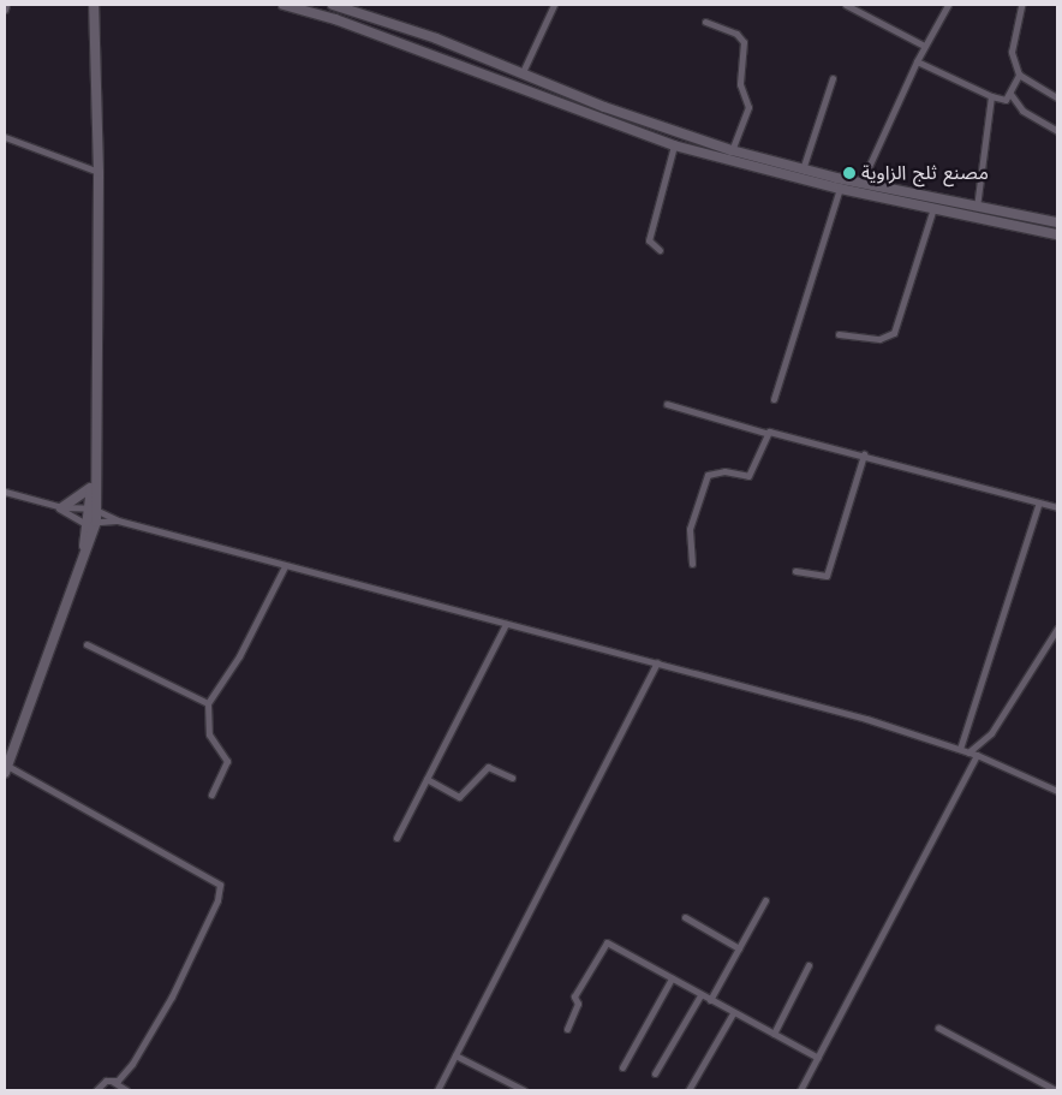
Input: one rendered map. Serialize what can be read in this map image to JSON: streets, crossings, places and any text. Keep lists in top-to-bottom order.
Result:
{
  "places": ["مصنع ثلج الزاوية"]
}
